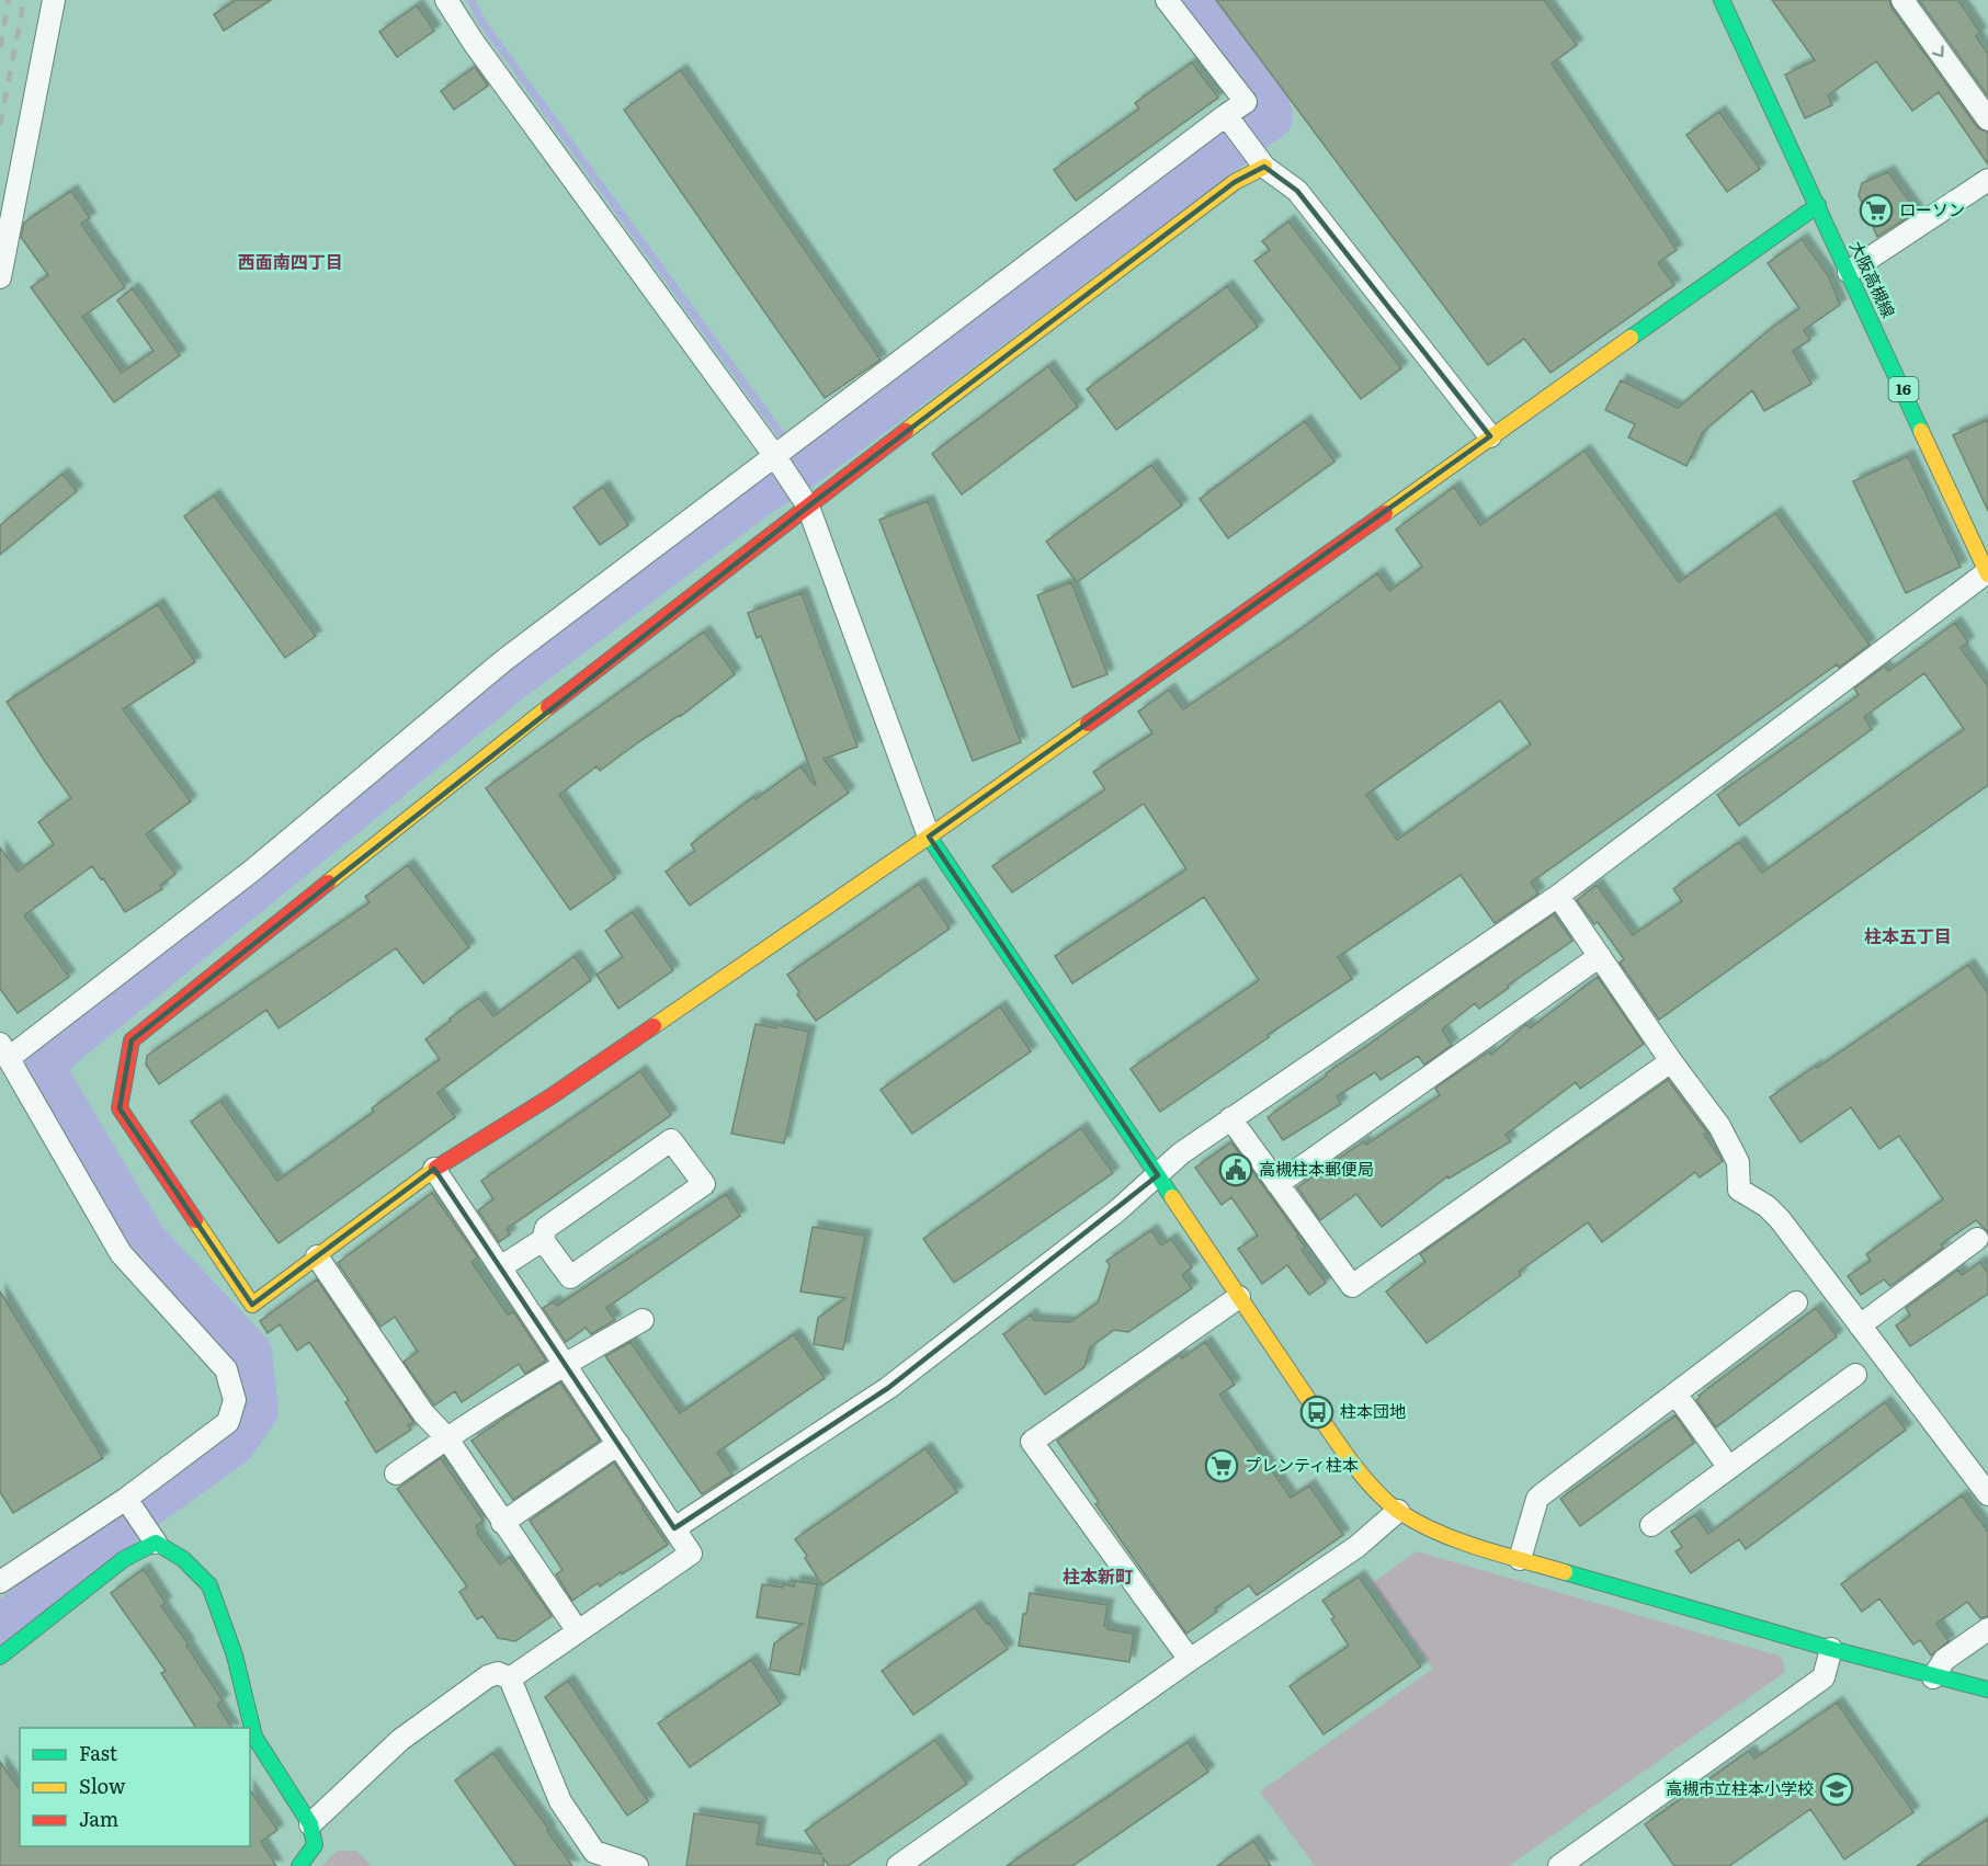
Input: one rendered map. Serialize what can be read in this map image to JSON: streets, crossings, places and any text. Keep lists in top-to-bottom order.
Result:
{
  "streets": {
    "street": ["大阪高槻線", "16"]
  },
  "districts": ["西面南四丁目", "柱本五丁目", "柱本新町"],
  "places": {
    "supermarket": ["ローソン", "プレンティ柱本"],
    "public building": ["高槻柱本郵便局"],
    "bus stop": ["柱本団地"],
    "school or university": ["高槻市立柱本小学校"]
  },
  "legend": ["Fast", "Slow", "Jam"]
}
